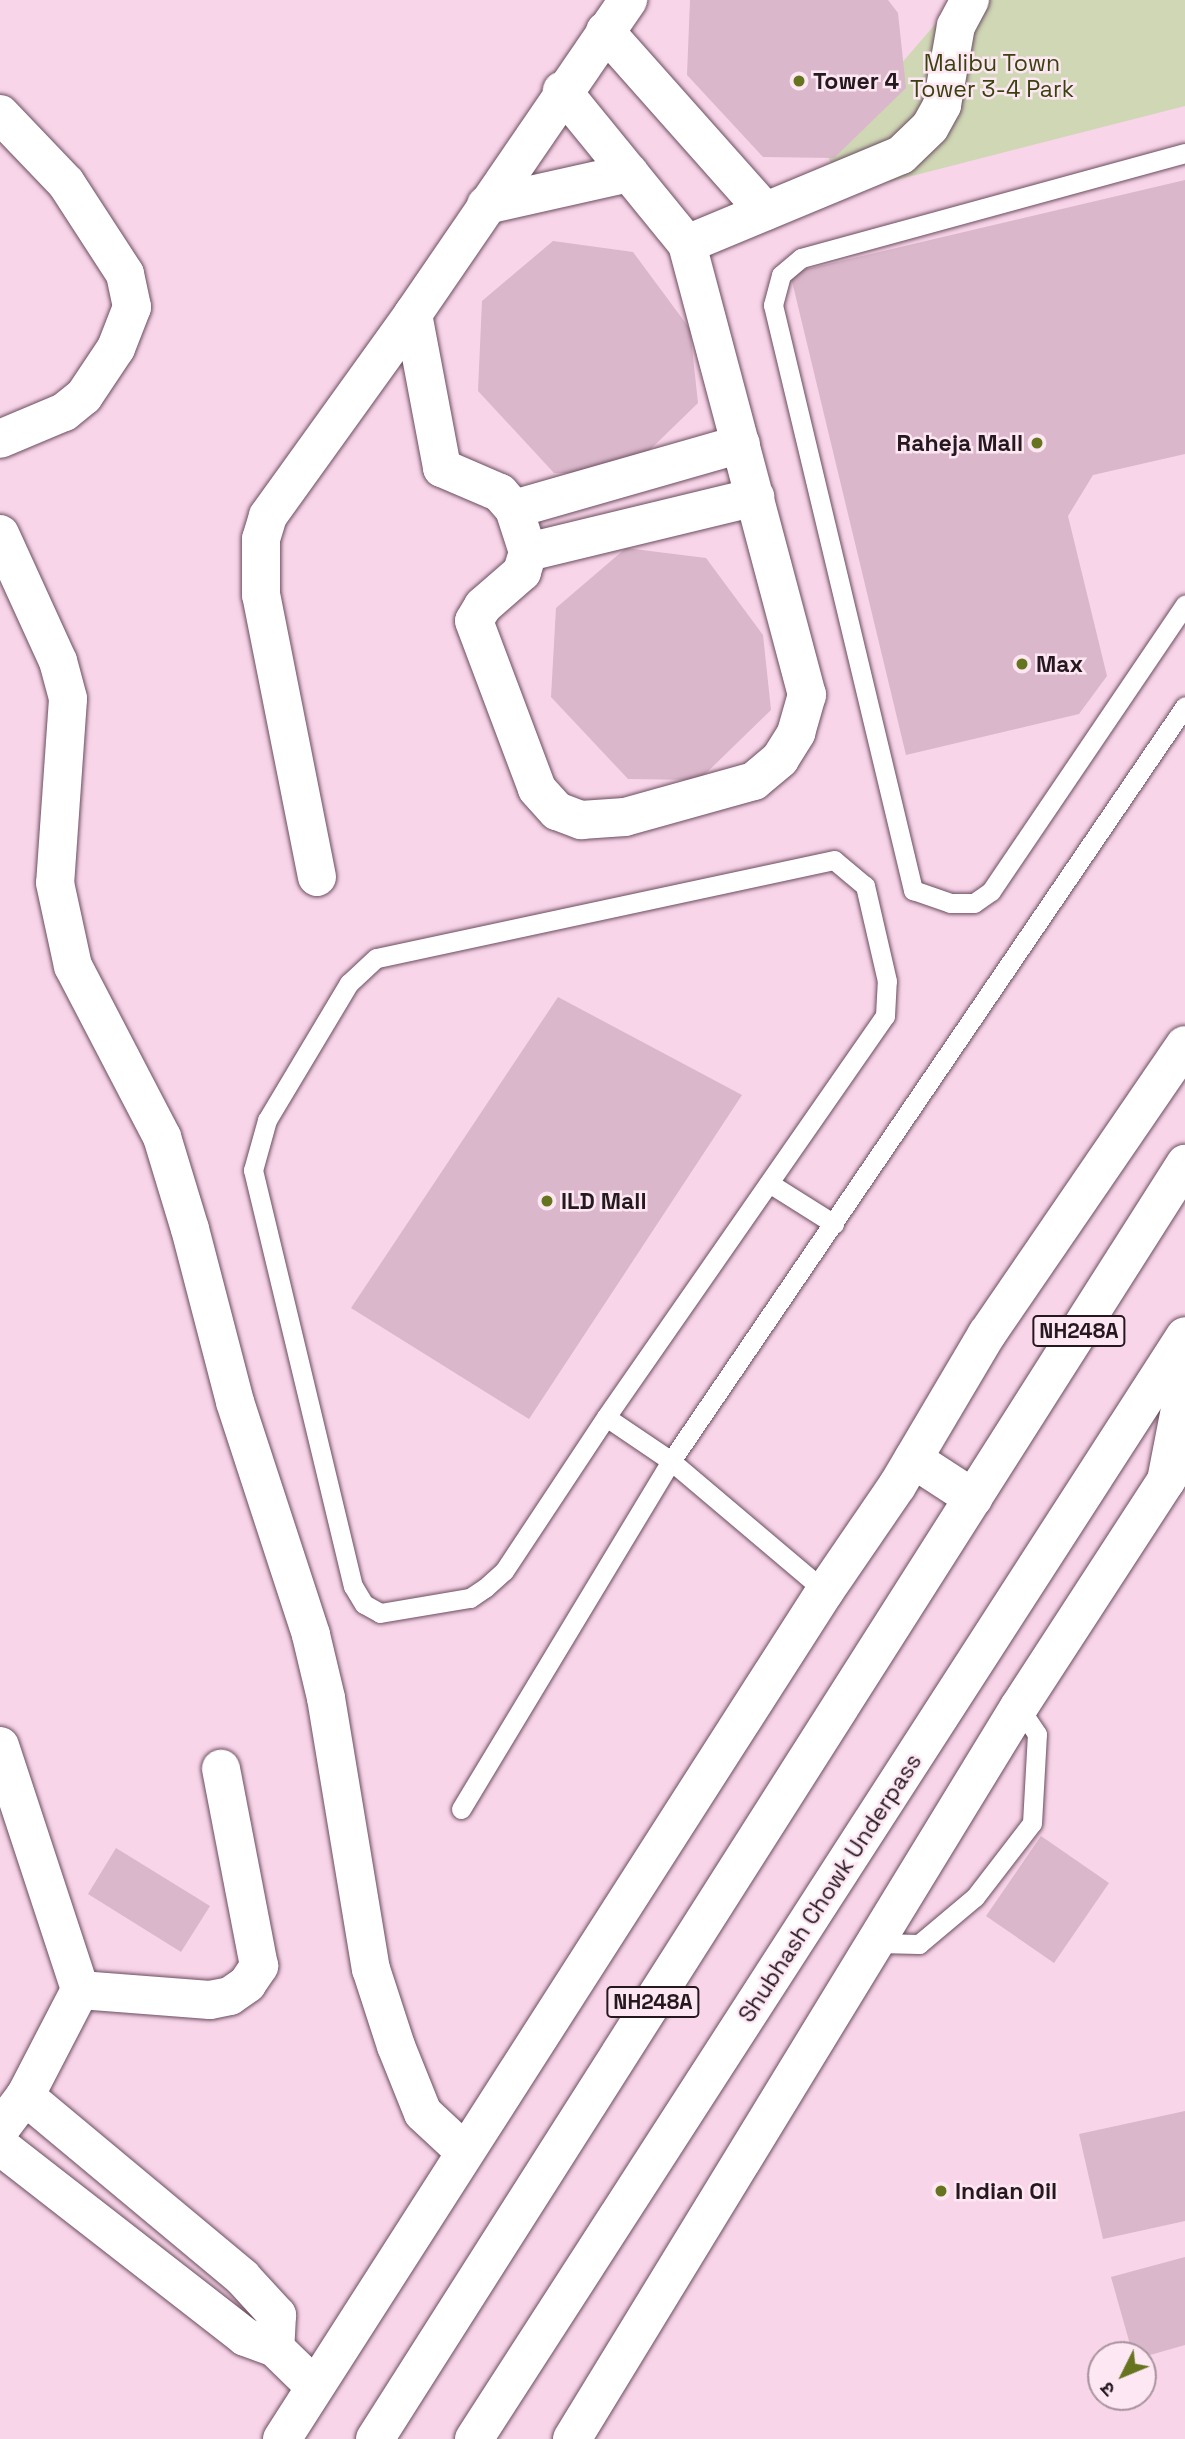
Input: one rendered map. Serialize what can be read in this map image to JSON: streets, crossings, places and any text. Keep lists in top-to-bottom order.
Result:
{
  "streets": {
    "main road": ["NH248A", "Shubhash Chowk Underpass"]
  },
  "parks": ["Malibu Town Tower 3-4 Park"],
  "places": [
    "Tower 4",
    "Raheja Mall",
    "Max",
    "ILD Mall",
    "Indian Oil"
  ],
  "north": "bottom left"
}
